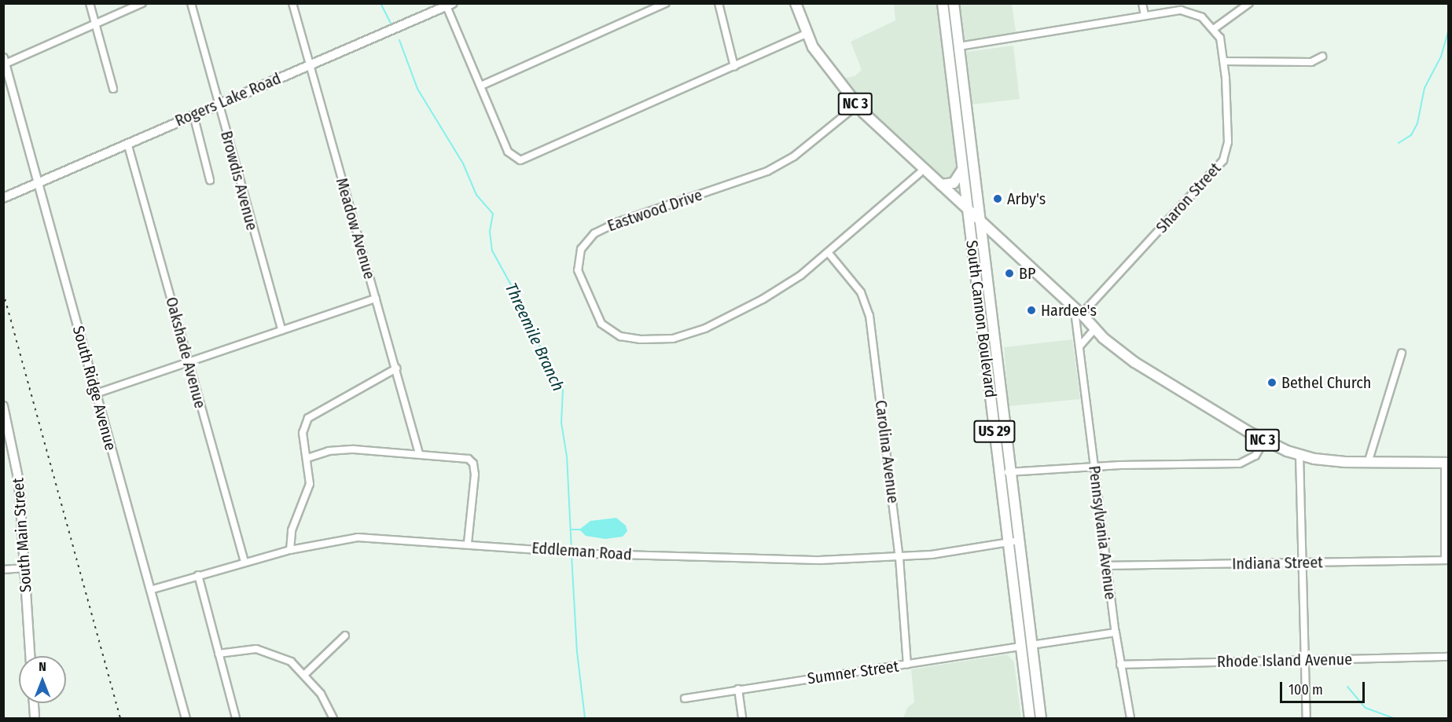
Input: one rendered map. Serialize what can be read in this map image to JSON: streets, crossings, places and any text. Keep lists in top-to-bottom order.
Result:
{
  "streets": {
    "main road": [
      "Rogers Lake Road",
      "NC 3",
      "South Cannon Boulevard",
      "US 29",
      "South Main Street"
    ],
    "street": [
      "Browdis Avenue",
      "Sharon Street",
      "Eastwood Drive",
      "Meadow Avenue",
      "Oakshade Avenue",
      "South Ridge Avenue",
      "Carolina Avenue",
      "Pennsylvania Avenue",
      "Eddleman Road",
      "Indiana Street",
      "Rhode Island Avenue",
      "Sumner Street"
    ]
  },
  "crossings": [
    ["Rogers Lake Road", "Browdis Avenue"],
    ["Rogers Lake Road", "Meadow Avenue"],
    ["Rogers Lake Road", "Oakshade Avenue"],
    ["Rogers Lake Road", "South Ridge Avenue"],
    ["NC 3", "Sharon Street"],
    ["NC 3", "Eastwood Drive"],
    ["NC 3", "South Cannon Boulevard"],
    ["NC 3", "Pennsylvania Avenue"],
    ["Sharon Street", "Pennsylvania Avenue"],
    ["Eastwood Drive", "Carolina Avenue"],
    ["South Cannon Boulevard", "US 29"],
    ["South Cannon Boulevard", "Eddleman Road"],
    ["South Cannon Boulevard", "Sumner Street"],
    ["Oakshade Avenue", "Eddleman Road"],
    ["South Ridge Avenue", "Eddleman Road"],
    ["Carolina Avenue", "Eddleman Road"],
    ["Carolina Avenue", "Sumner Street"],
    ["Pennsylvania Avenue", "Indiana Street"],
    ["Pennsylvania Avenue", "Rhode Island Avenue"]
  ],
  "water": ["Threemile Branch"],
  "places": [
    "Arby's",
    "BP",
    "Hardee's",
    "Bethel Church"
  ],
  "scale_bar": "100 m",
  "north": "top"
}
